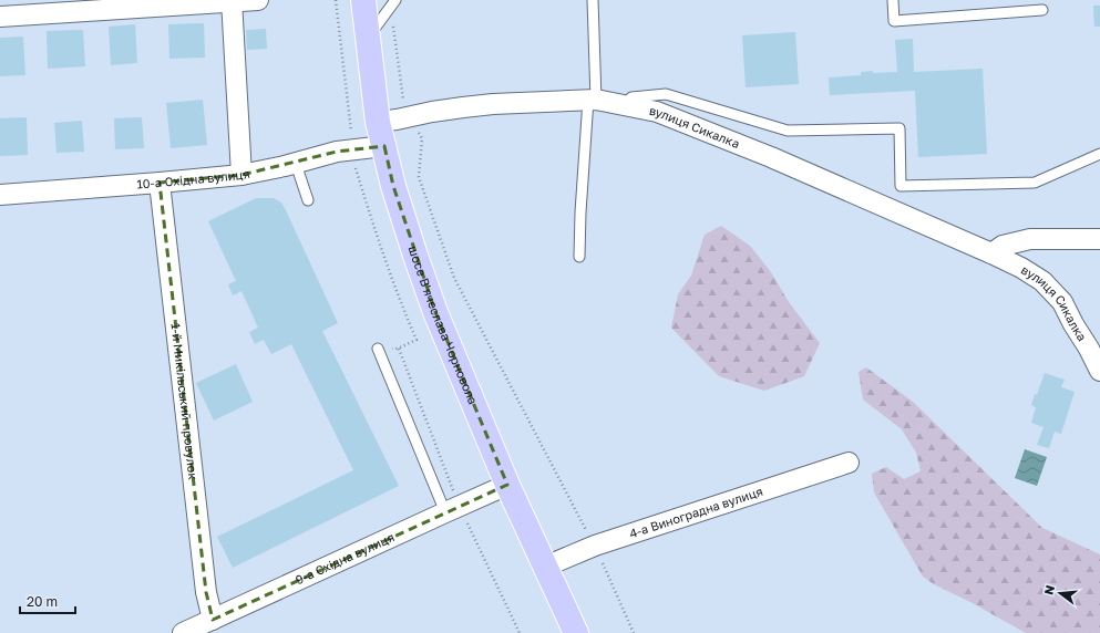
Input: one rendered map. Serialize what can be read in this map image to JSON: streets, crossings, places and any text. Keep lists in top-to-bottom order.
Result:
{
  "streets": {
    "main road": ["шосе В'ячеслава Чорновола"],
    "street": [
      "вулиця Сикалка",
      "10-а Східна вулиця",
      "1-й Микільський провулок",
      "4-а Виноградна вулиця",
      "9-а Східна вулиця"
    ]
  },
  "crossings": [
    ["вулиця Сикалка", "шосе В'ячеслава Чорновола"],
    ["10-а Східна вулиця", "шосе В'ячеслава Чорновола"],
    ["10-а Східна вулиця", "1-й Микільський провулок"],
    ["шосе В'ячеслава Чорновола", "4-а Виноградна вулиця"],
    ["шосе В'ячеслава Чорновола", "9-а Східна вулиця"],
    ["1-й Микільський провулок", "9-а Східна вулиця"]
  ],
  "scale_bar": "20 m",
  "north": "left"
}
